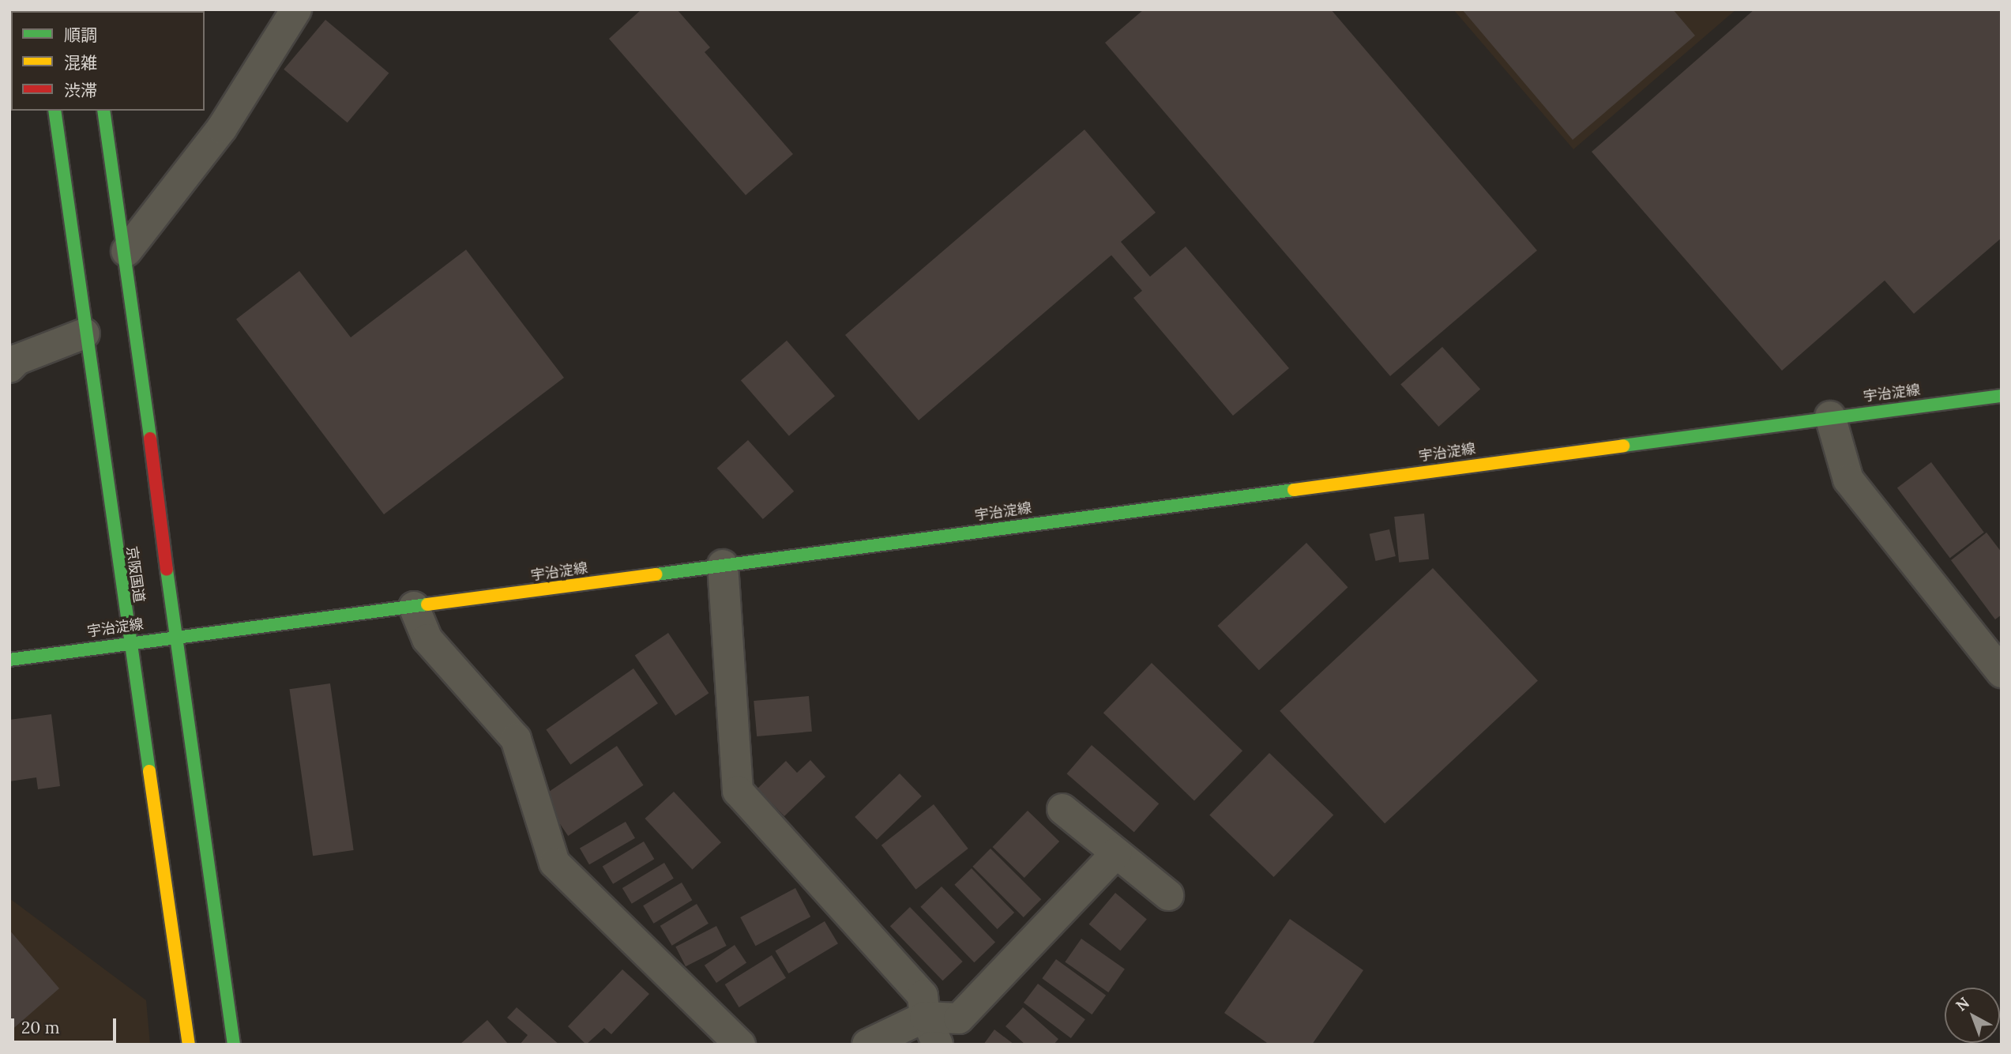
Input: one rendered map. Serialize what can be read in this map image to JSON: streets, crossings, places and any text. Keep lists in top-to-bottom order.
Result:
{
  "streets": {
    "main road": ["宇治淀線", "京阪国道"]
  },
  "crossings": [
    ["宇治淀線", "京阪国道"]
  ],
  "legend": ["順調", "混雑", "渋滞"],
  "scale_bar": "20 m",
  "north": "top left"
}
